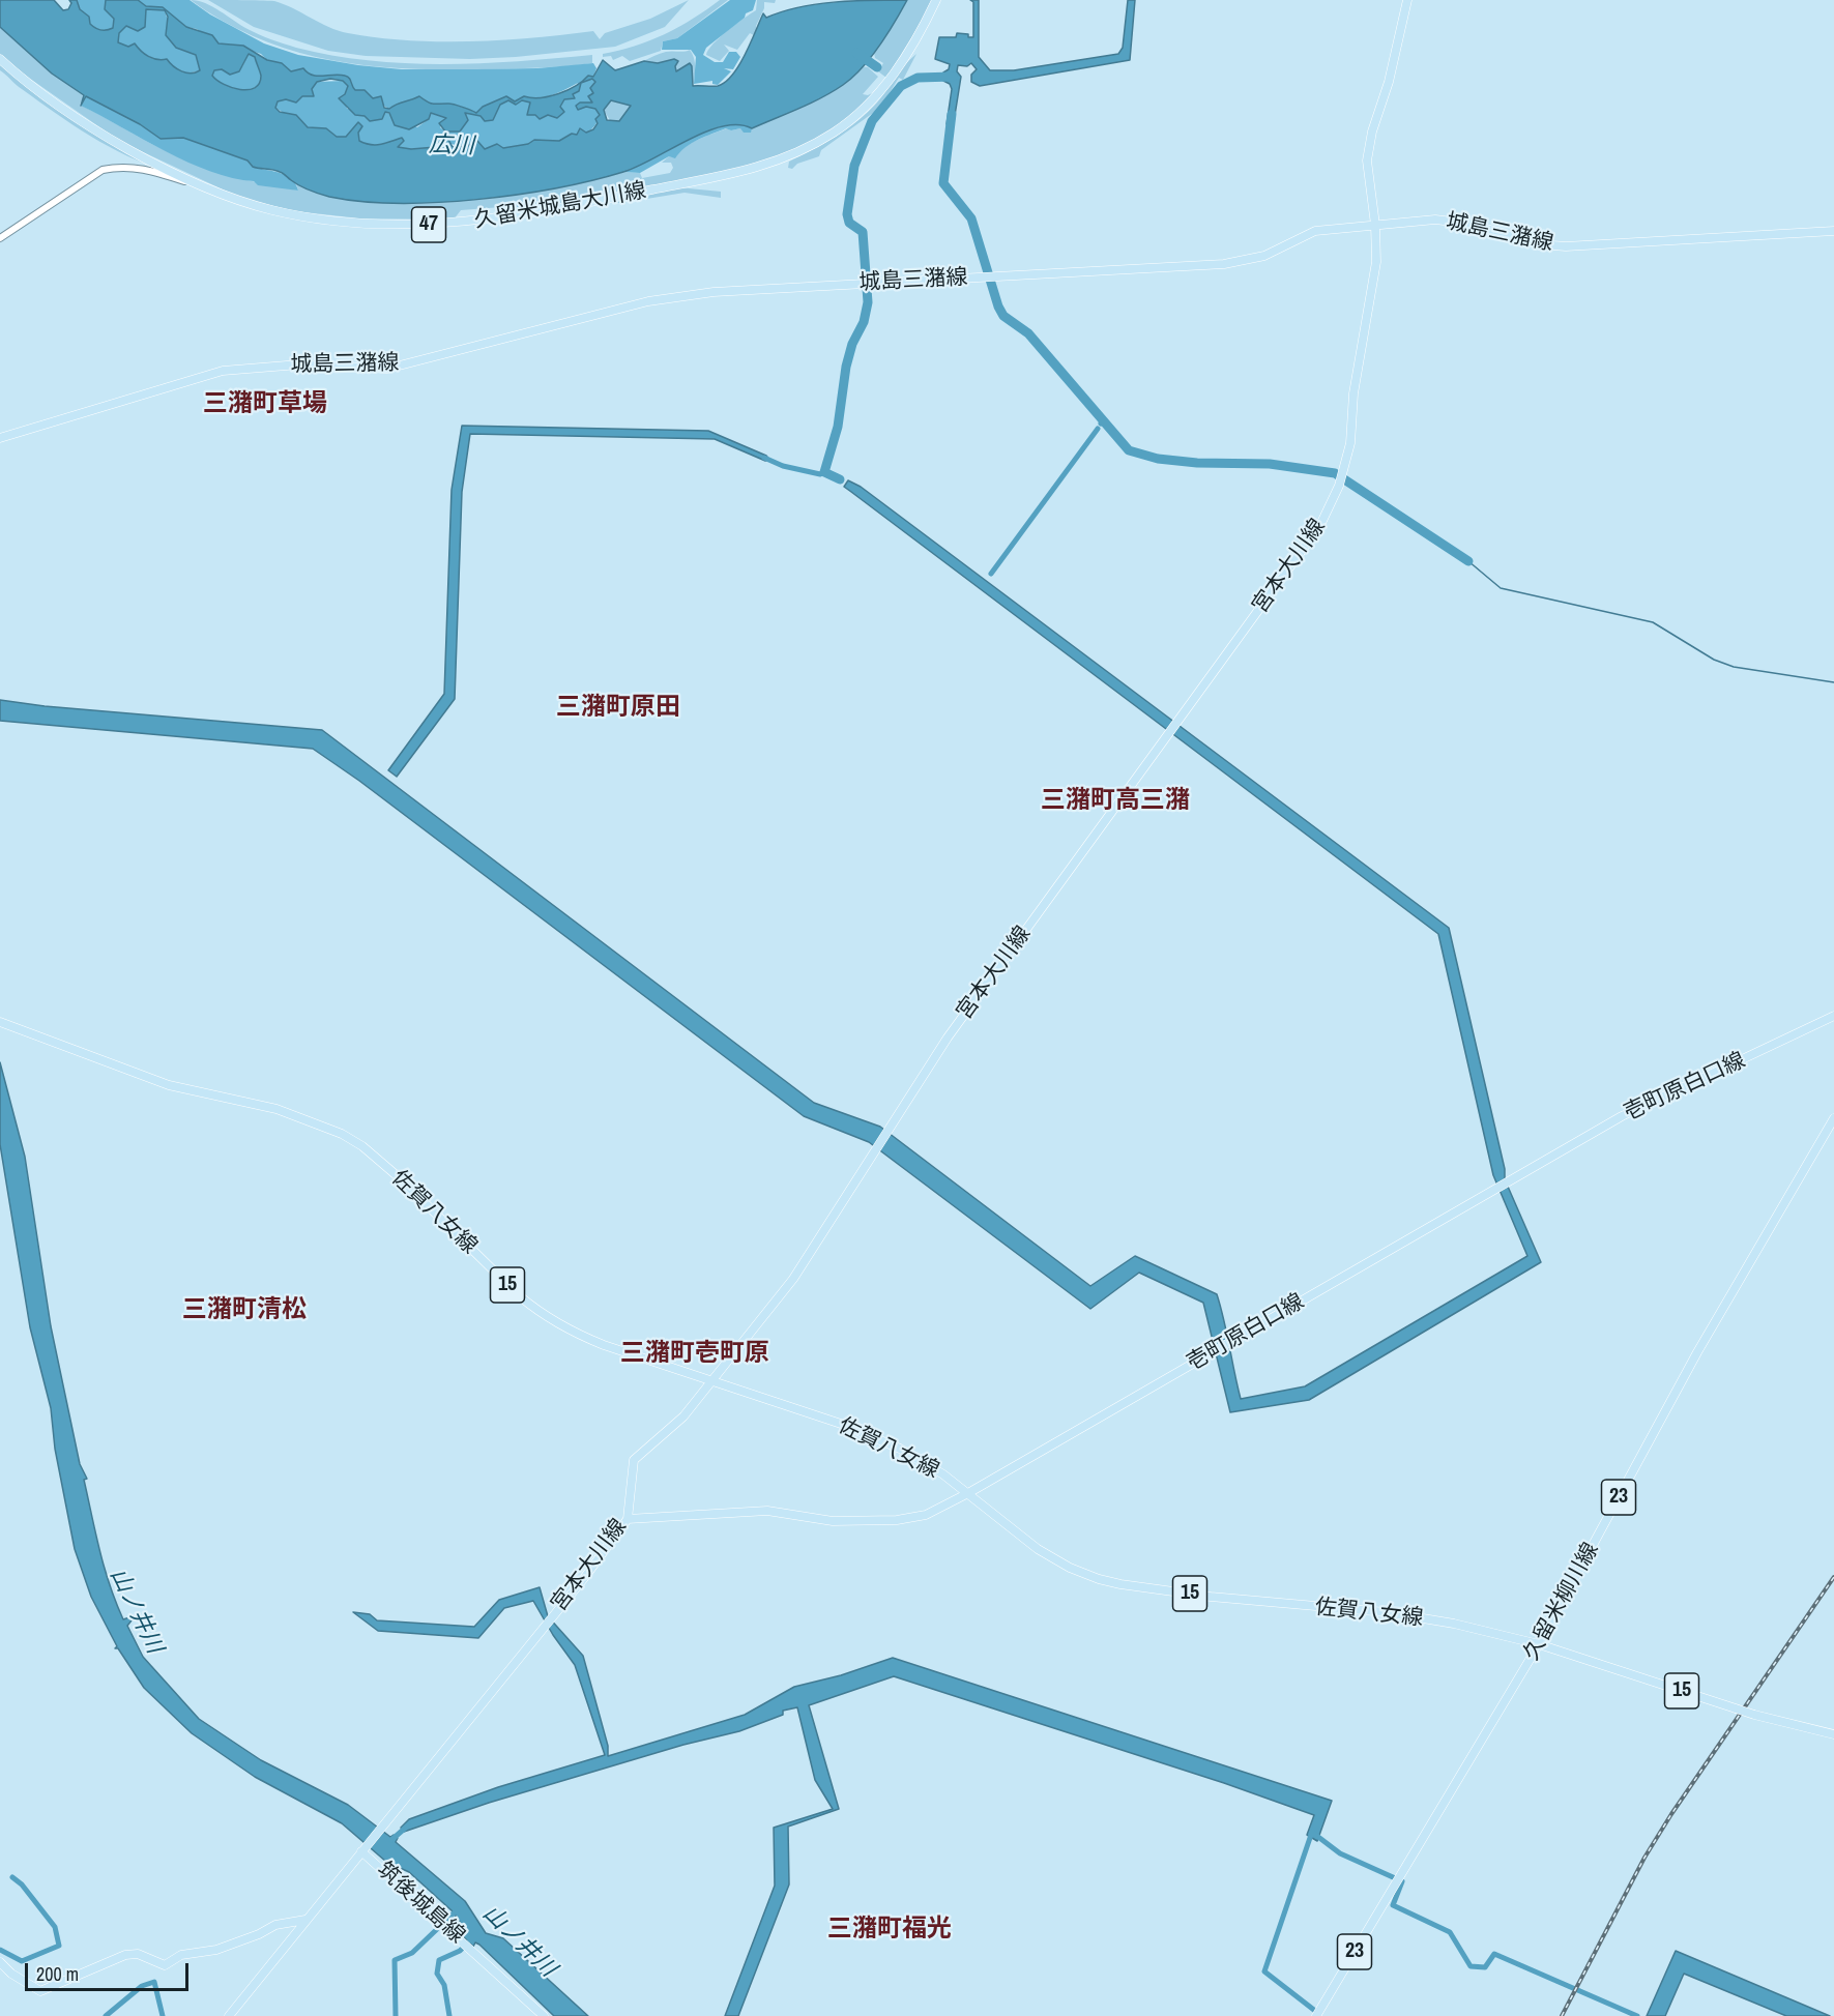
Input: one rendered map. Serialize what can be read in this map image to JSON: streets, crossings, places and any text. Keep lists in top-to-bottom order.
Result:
{
  "streets": {
    "main road": [
      "久留米城島大川線",
      "47",
      "城島三潴線",
      "宮本大川線",
      "壱町原白口線",
      "佐賀八女線",
      "15",
      "23",
      "久留米柳川線",
      "筑後城島線"
    ]
  },
  "crossings": [
    ["城島三潴線", "宮本大川線"],
    ["宮本大川線", "壱町原白口線"],
    ["宮本大川線", "佐賀八女線"],
    ["宮本大川線", "筑後城島線"],
    ["壱町原白口線", "佐賀八女線"],
    ["佐賀八女線", "久留米柳川線"]
  ],
  "districts": [
    "三潴町草場",
    "三潴町原田",
    "三潴町高三潴",
    "三潴町清松",
    "三潴町壱町原",
    "三潴町福光"
  ],
  "water": ["広川", "山ノ井川"],
  "scale_bar": "200 m"
}
